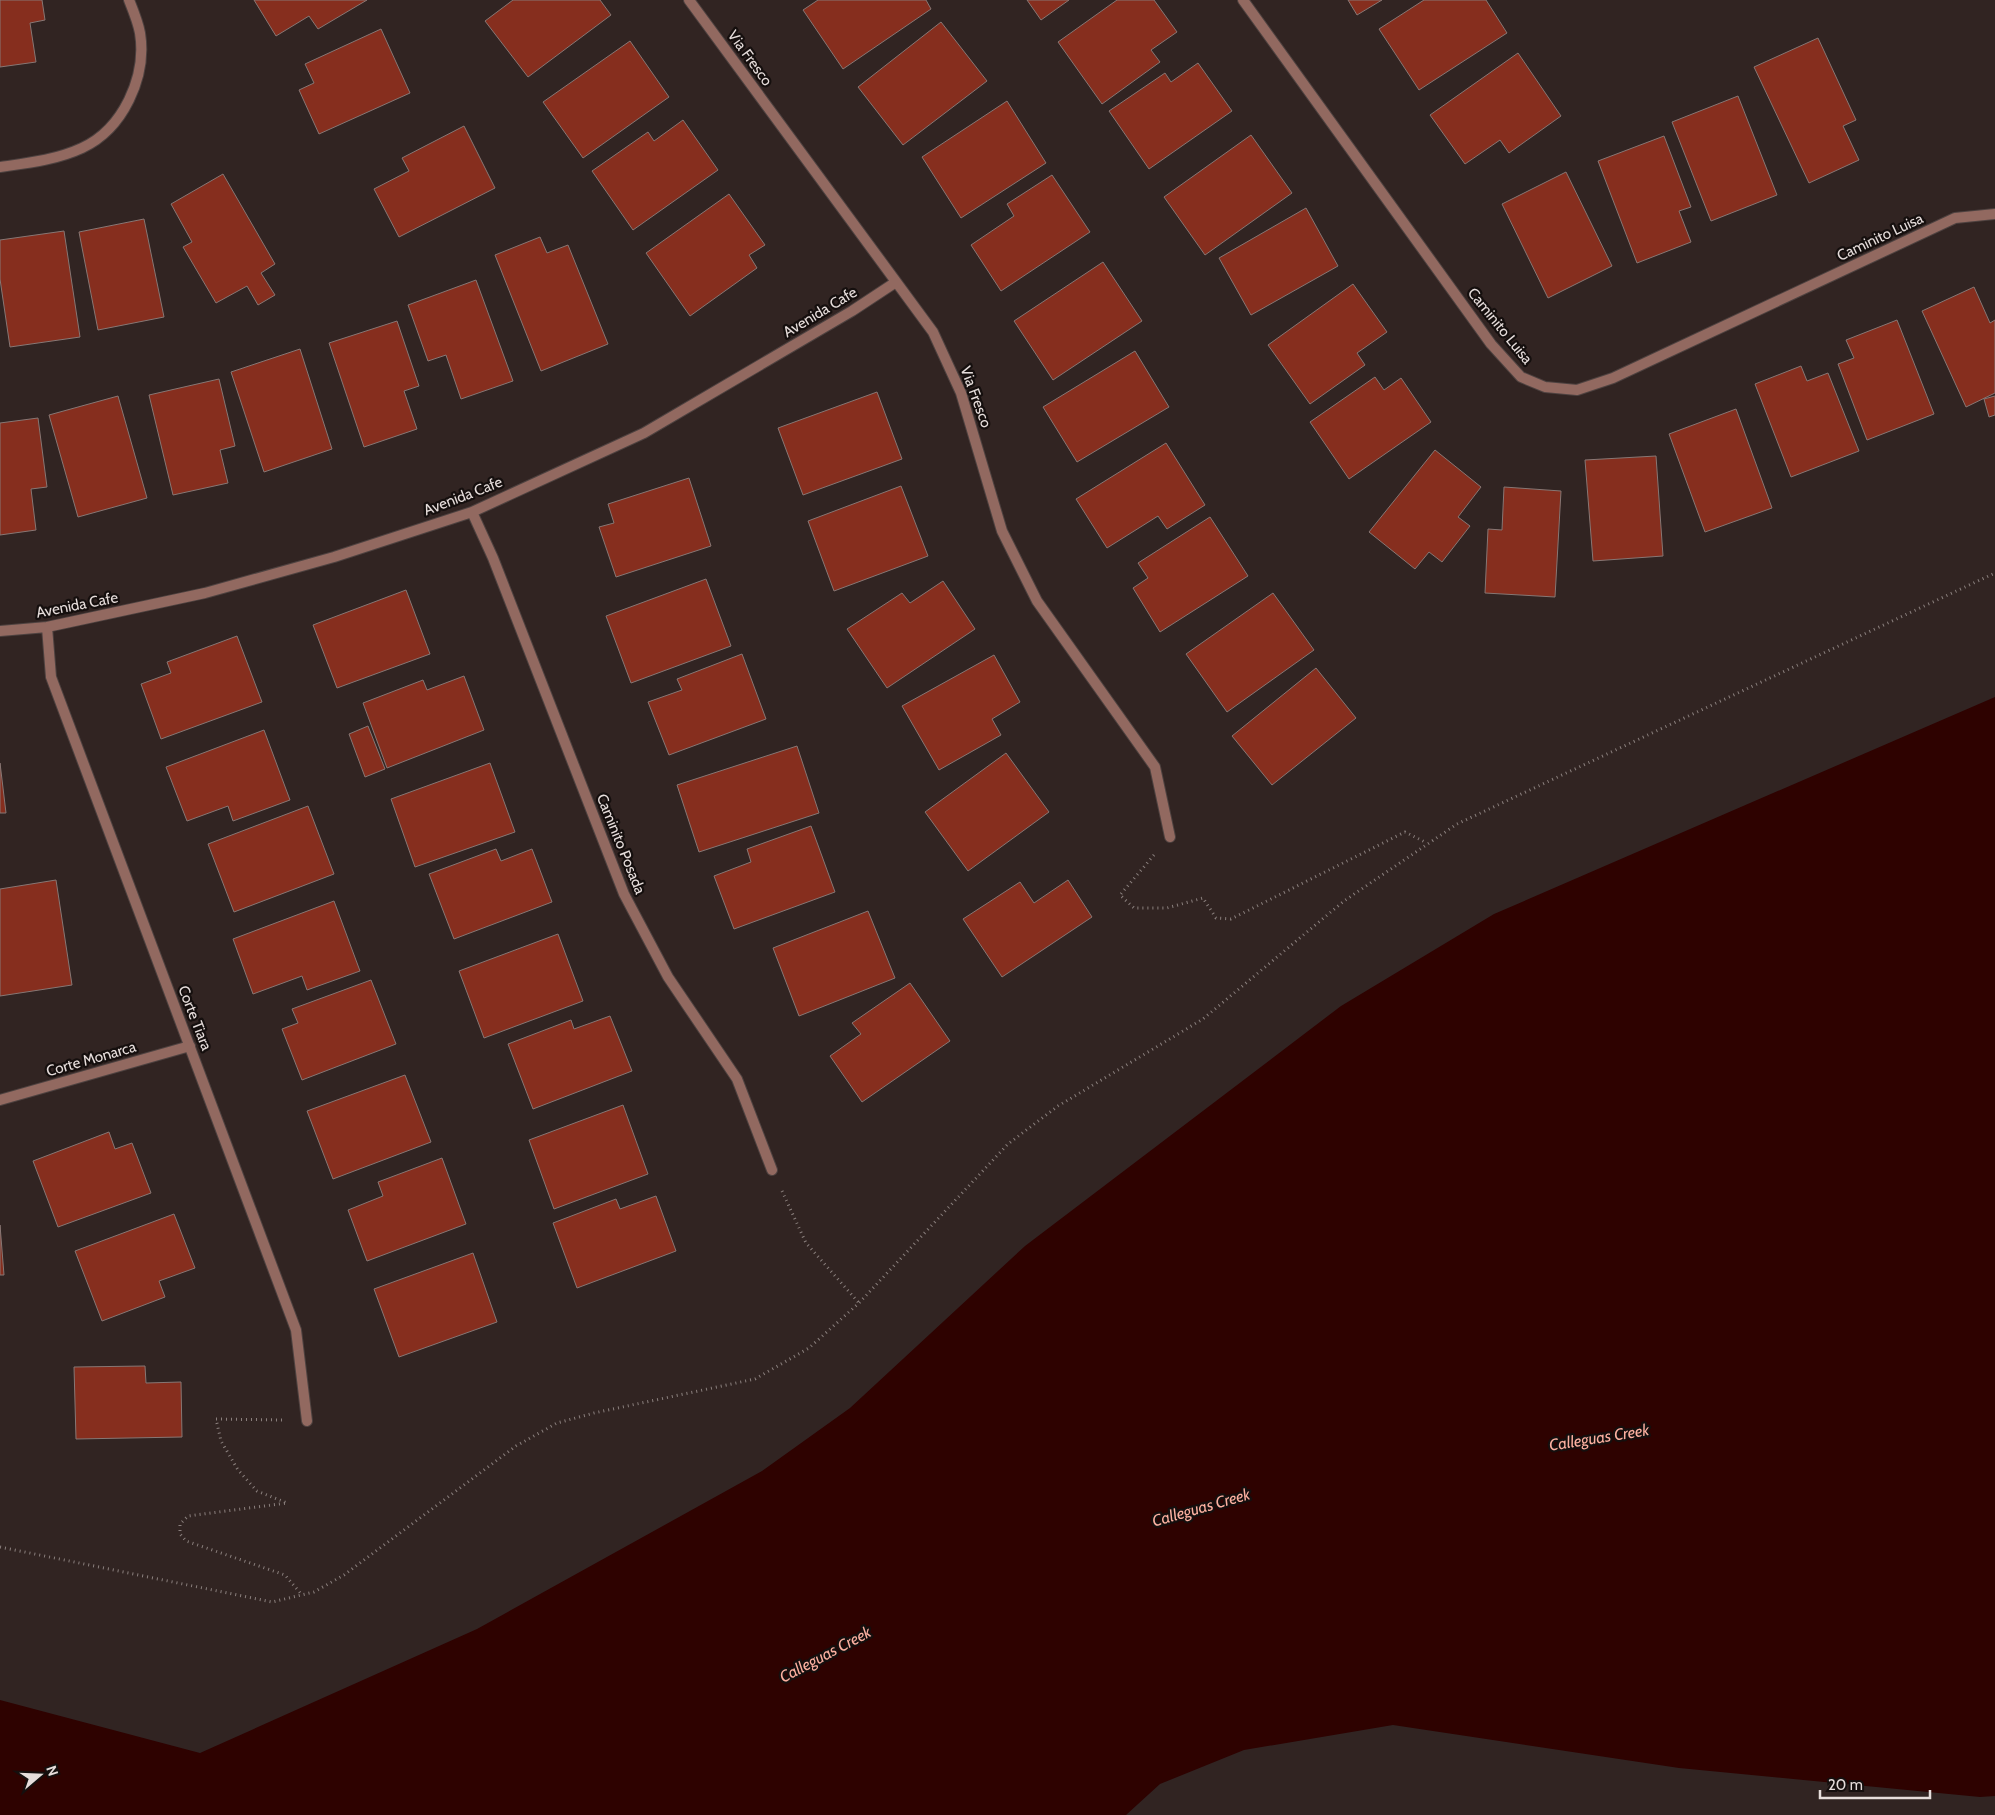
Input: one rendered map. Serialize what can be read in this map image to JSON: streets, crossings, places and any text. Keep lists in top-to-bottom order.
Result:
{
  "streets": {
    "street": [
      "Via Fresco",
      "Caminito Luisa",
      "Avenida Cafe",
      "Caminito Posada",
      "Corte Tiara",
      "Corte Monarca"
    ]
  },
  "crossings": [
    ["Via Fresco", "Avenida Cafe"],
    ["Avenida Cafe", "Caminito Posada"],
    ["Avenida Cafe", "Corte Tiara"],
    ["Corte Tiara", "Corte Monarca"]
  ],
  "water": ["Calleguas Creek"],
  "scale_bar": "20 m",
  "north": "right"
}
